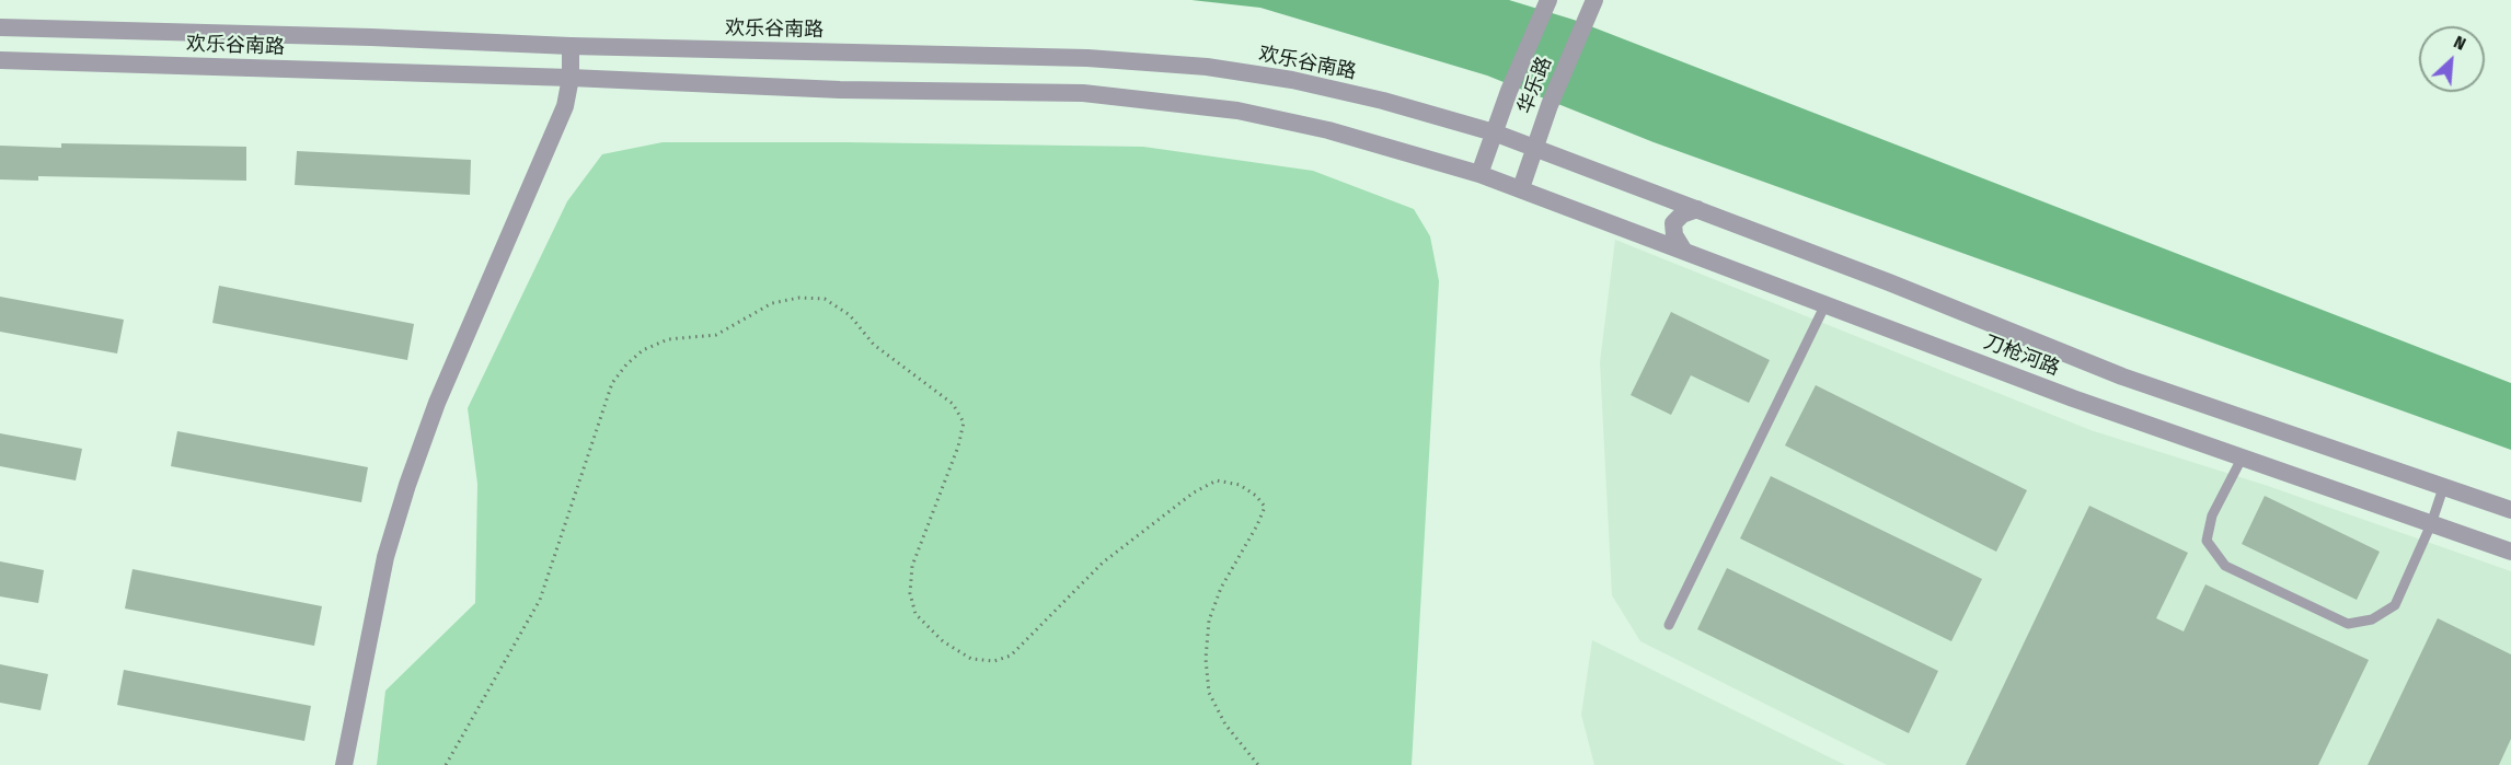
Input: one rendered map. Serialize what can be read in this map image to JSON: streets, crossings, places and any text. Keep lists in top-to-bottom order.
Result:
{
  "streets": {
    "street": ["欢乐谷南路", "华乐路", "刀枪河路"]
  },
  "crossings": [
    ["欢乐谷南路", "华乐路"],
    ["欢乐谷南路", "刀枪河路"],
    ["华乐路", "刀枪河路"]
  ],
  "north": "top right"
}
